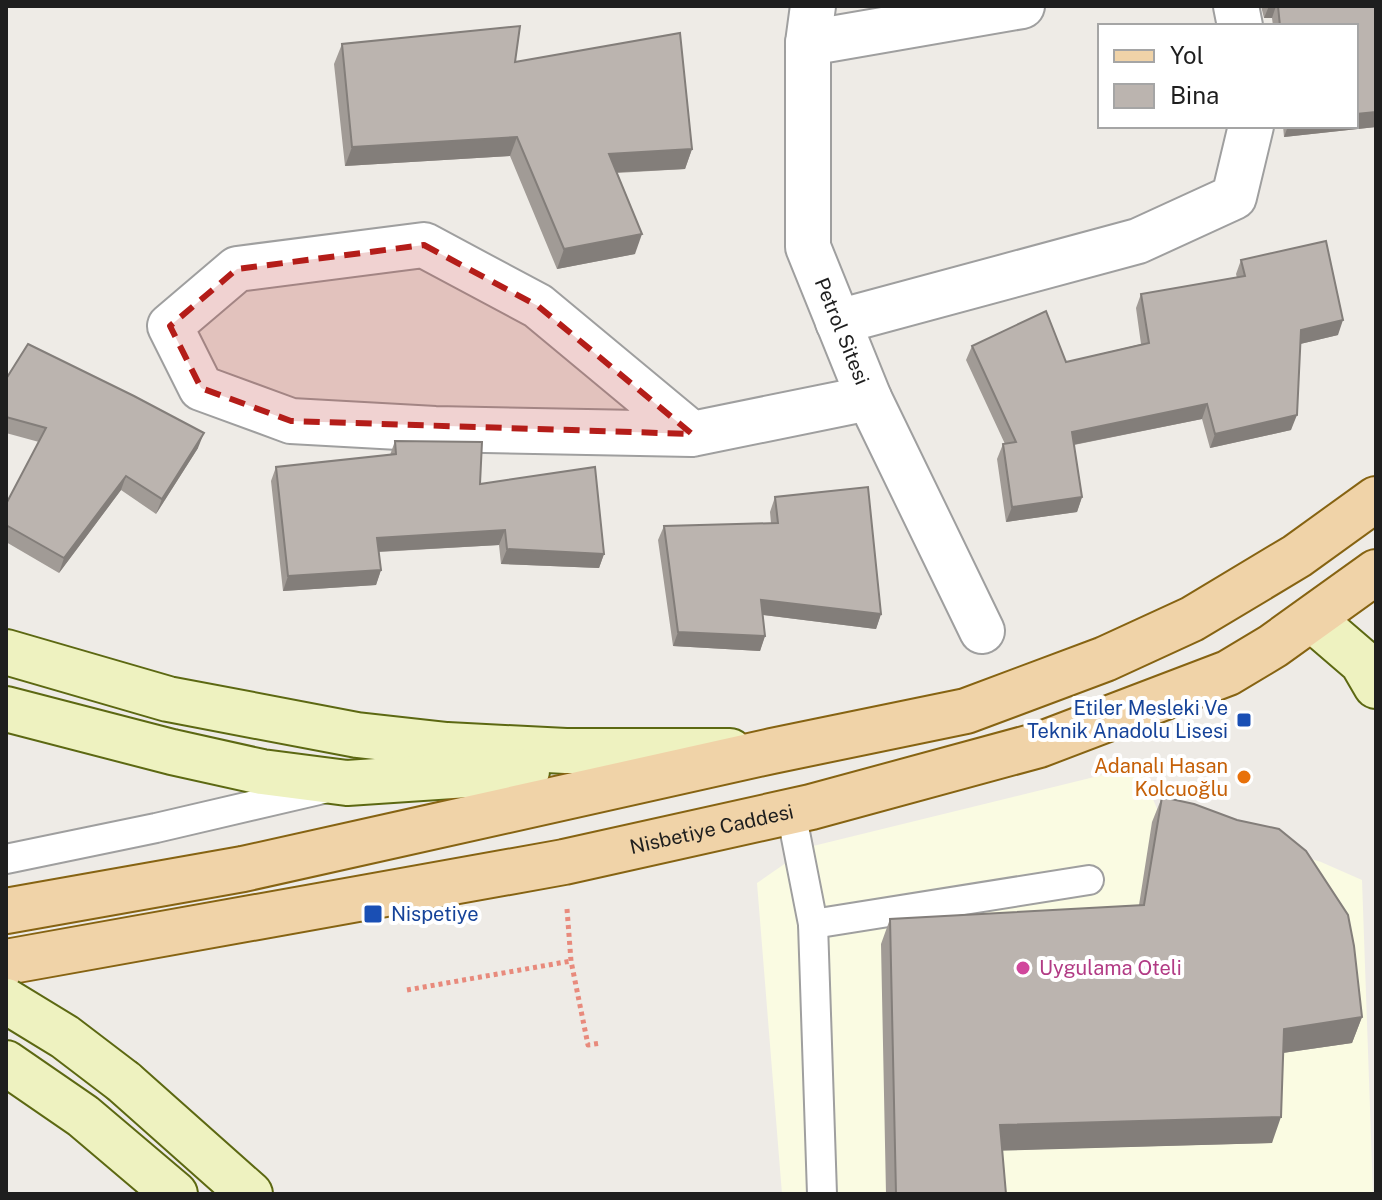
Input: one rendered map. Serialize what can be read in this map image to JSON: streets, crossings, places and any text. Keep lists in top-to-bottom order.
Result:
{
  "streets": {
    "main road": ["Nisbetiye Caddesi"],
    "street": ["Petrol Sitesi"]
  },
  "places": {
    "transit": ["Etiler Mesleki Ve Teknik Anadolu Lisesi", "Nispetiye"],
    "other": ["Adanalı Hasan Kolcuoğlu", "Uygulama Oteli"]
  },
  "legend": ["Yol", "Bina"]
}
